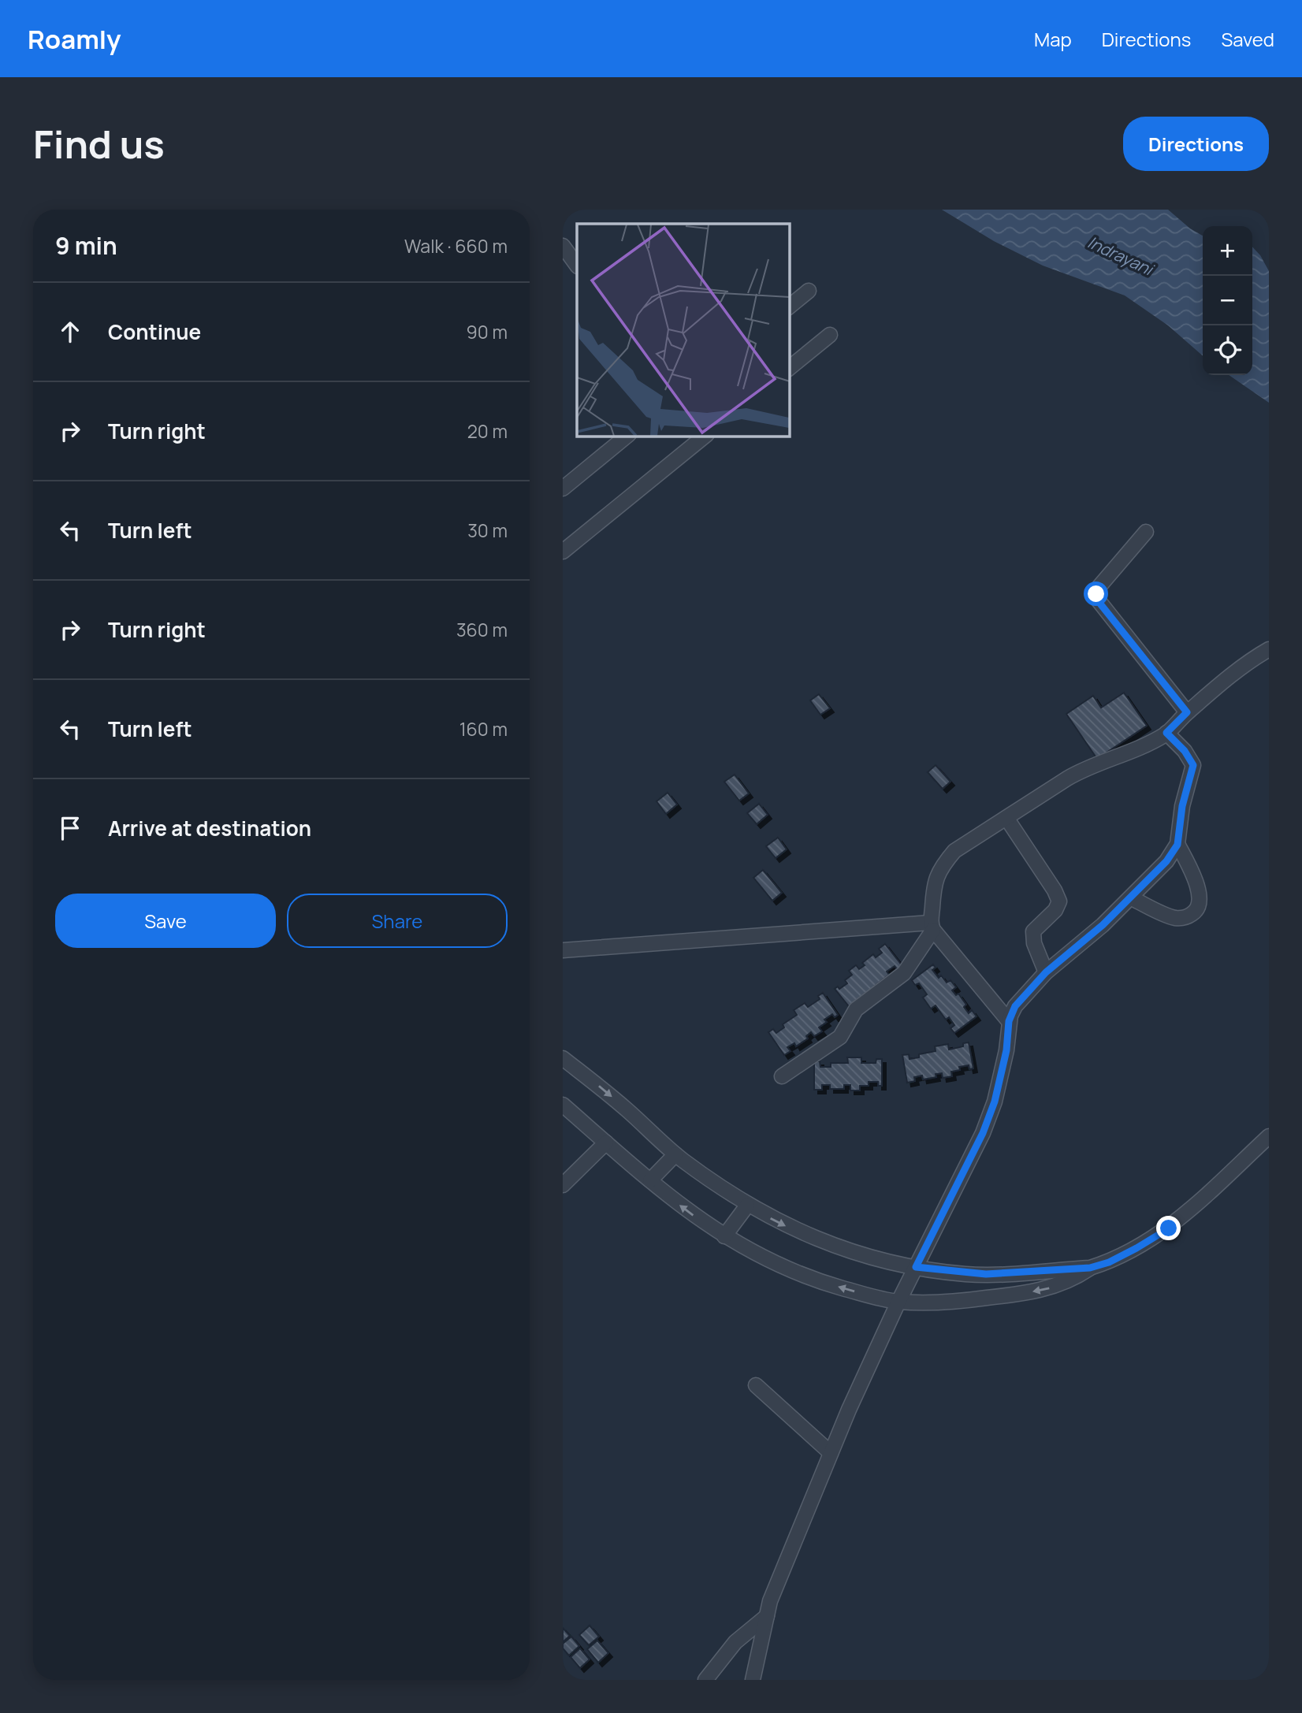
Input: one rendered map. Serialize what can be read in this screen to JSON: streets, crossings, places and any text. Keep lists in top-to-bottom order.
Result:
{
  "water": ["Indrayani"],
  "page": {
    "header": "Roamly",
    "nav": ["Map", "Directions", "Saved"],
    "buttons": [
      "Directions",
      ["Save", "Share"]
    ],
    "title": "Find us",
    "heading": ["9 min", "Walk · 660 m"],
    "map_buttons": ["+", "−"],
    "list": [
      ["Continue", "90 m"],
      ["Turn right", "20 m"],
      ["Turn left", "30 m"],
      ["Turn right", "360 m"],
      ["Turn left", "160 m"],
      "Arrive at destination"
    ]
  }
}
